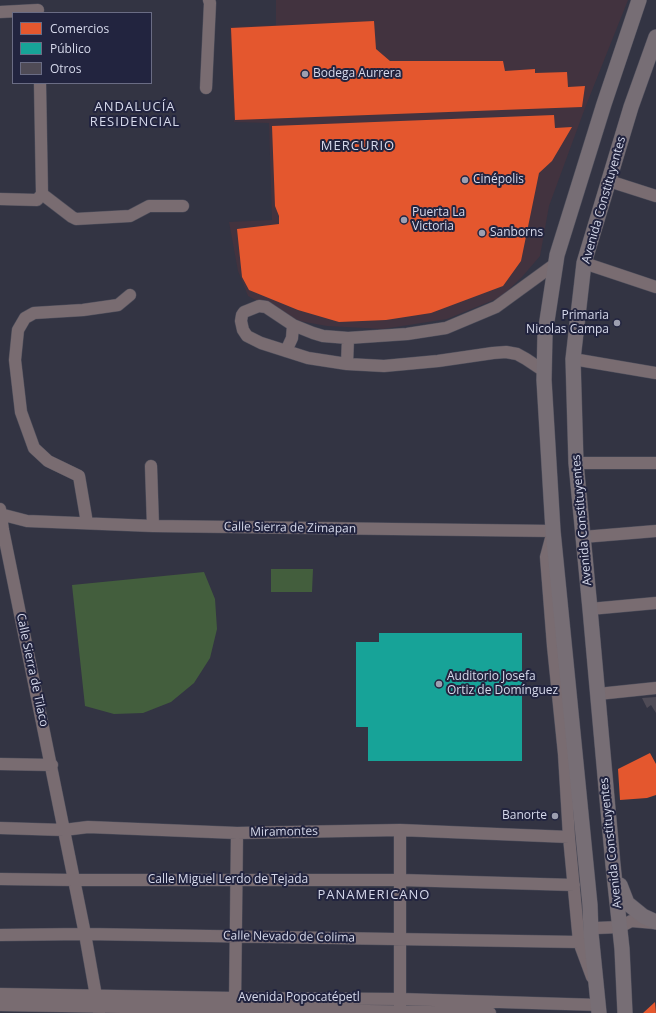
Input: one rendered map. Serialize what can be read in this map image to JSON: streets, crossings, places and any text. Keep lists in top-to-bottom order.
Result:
{
  "streets": {
    "main road": ["Avenida Constituyentes"],
    "street": [
      "Calle Sierra de Zimapan",
      "Calle Sierra de Tilaco",
      "Miramontes",
      "Calle Miguel Lerdo de Tejada",
      "Calle Nevado de Colima",
      "Avenida Popocatépetl"
    ]
  },
  "crossings": [
    ["Calle Sierra de Zimapan", "Calle Sierra de Tilaco"],
    ["Calle Sierra de Tilaco", "Miramontes"],
    ["Calle Sierra de Tilaco", "Calle Miguel Lerdo de Tejada"],
    ["Calle Sierra de Tilaco", "Calle Nevado de Colima"],
    ["Calle Sierra de Tilaco", "Avenida Popocatépetl"]
  ],
  "districts": ["ANDALUCÍA RESIDENCIAL", "MERCURIO", "PANAMERICANO"],
  "places": [
    "Bodega Aurrera",
    "Cinépolis",
    "Puerta La Victoria",
    "Sanborns",
    "Primaria Nicolas Campa",
    "Auditorio Josefa Ortiz de Domínguez",
    "Banorte"
  ],
  "legend": ["Comercios", "Público", "Otros"]
}
